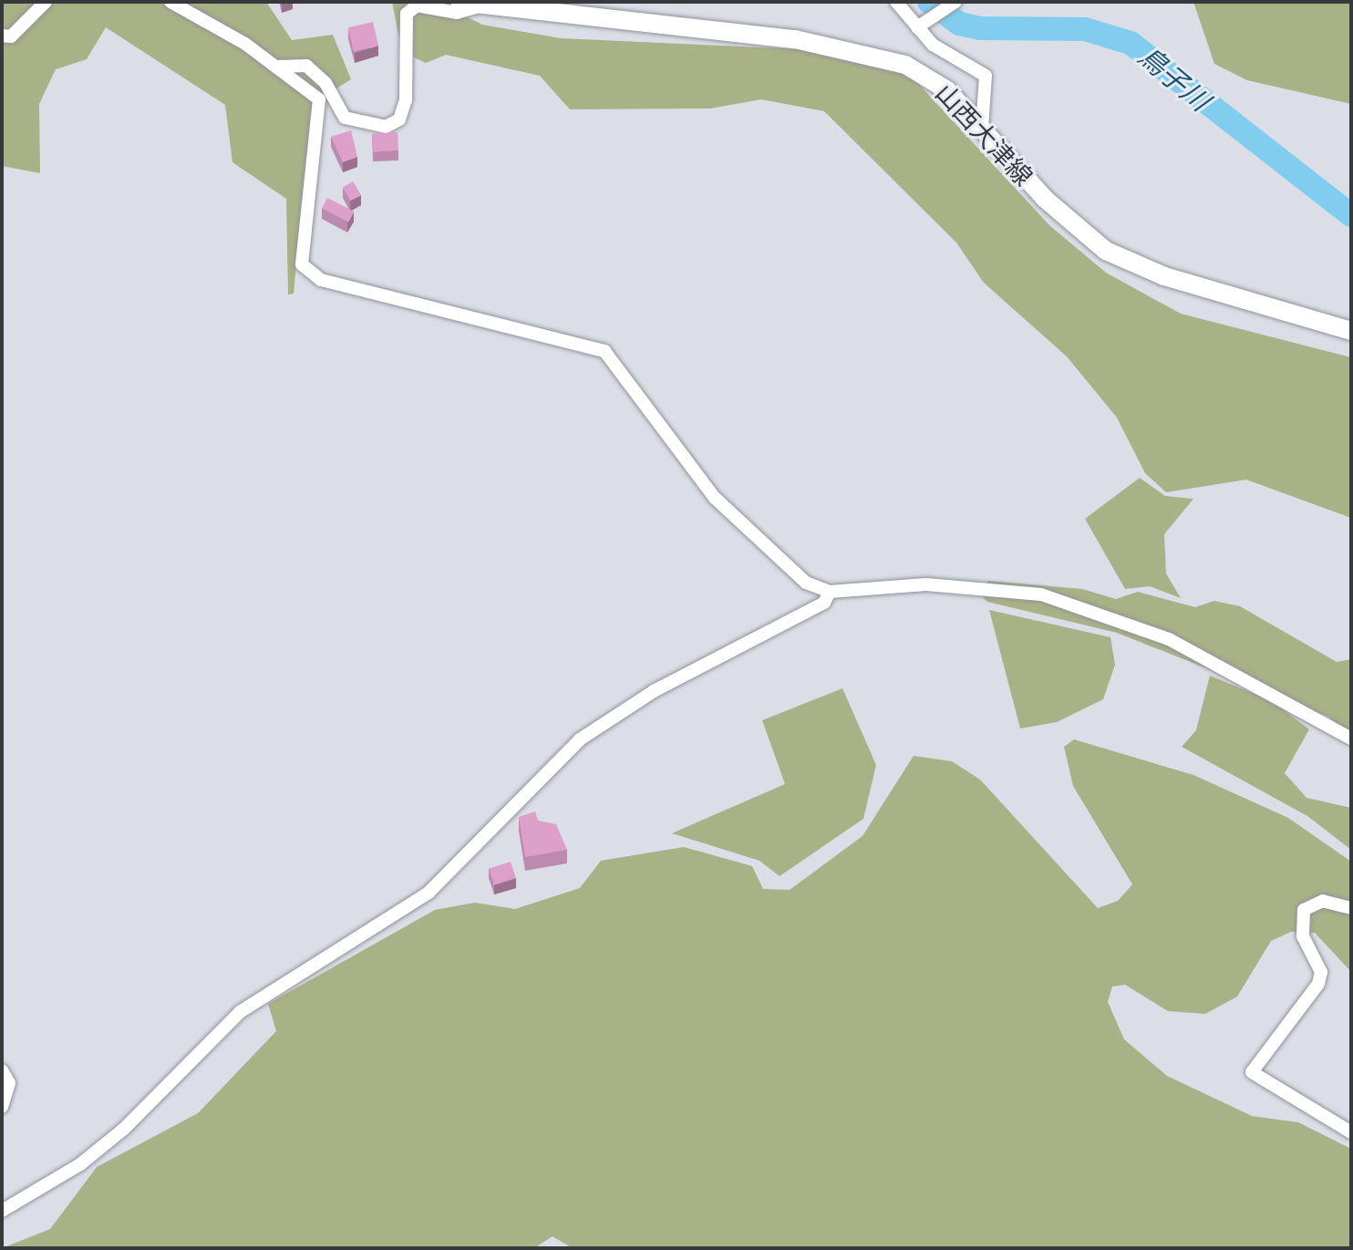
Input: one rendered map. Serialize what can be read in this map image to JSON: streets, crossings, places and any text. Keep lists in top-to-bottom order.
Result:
{
  "streets": {
    "main road": ["山西大津線"]
  },
  "water": ["鳥子川"]
}
